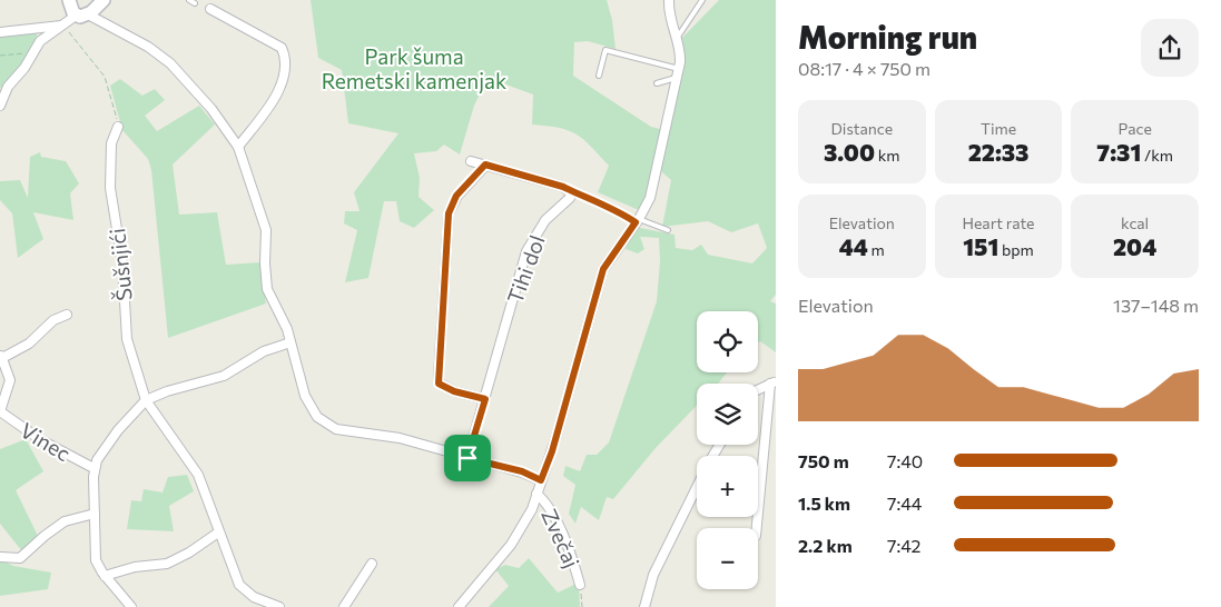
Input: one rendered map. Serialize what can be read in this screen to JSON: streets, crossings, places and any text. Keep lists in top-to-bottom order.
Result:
{
  "streets": {
    "street": [
      "Šušnjići",
      "Tihi dol",
      "Vinec",
      "Zvečaj"
    ]
  },
  "parks": ["Park šuma Remetski kamenjak"],
  "page": {
    "heading": ["Morning run", "08:17 · 4 × 750 m"],
    "stats": [
      ["Distance", "3.00 km"],
      ["Time", "22:33"],
      ["Pace", "7:31 /km"],
      ["Elevation", "44 m"],
      ["Heart rate", "151 bpm"],
      ["kcal", "204"]
    ],
    "chart": ["Elevation", "137–148 m"],
    "map_buttons": ["+", "−"],
    "list": [
      {
        "name": "750 m",
        "note": "7:40"
      },
      {
        "name": "1.5 km",
        "note": "7:44"
      },
      {
        "name": "2.2 km",
        "note": "7:42"
      }
    ]
  }
}
